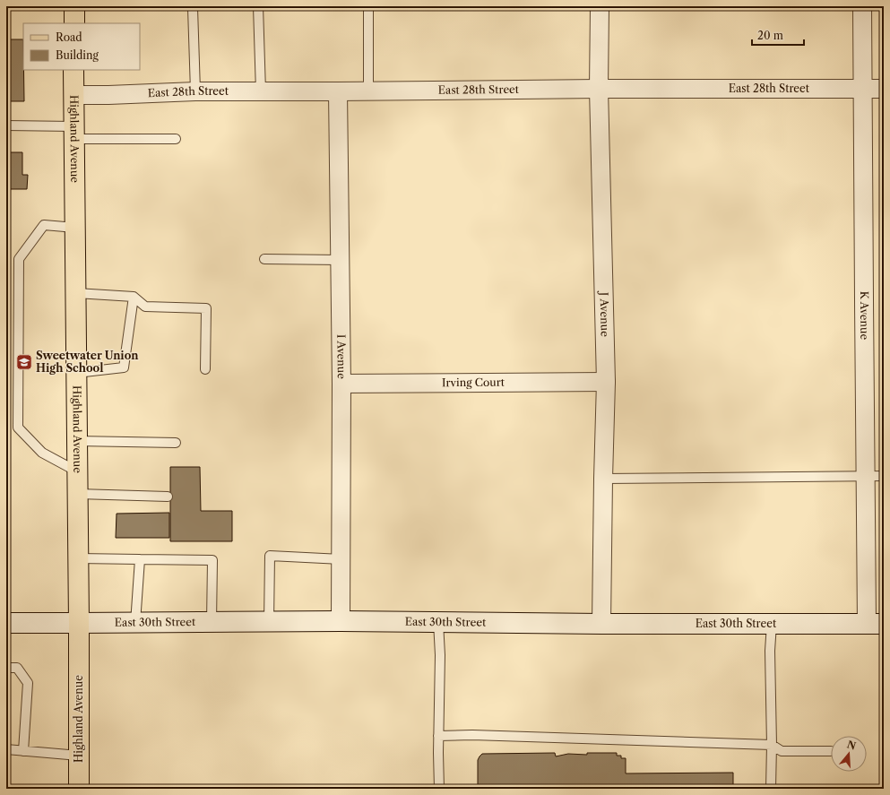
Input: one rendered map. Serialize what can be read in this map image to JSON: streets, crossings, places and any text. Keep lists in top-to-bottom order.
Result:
{
  "streets": {
    "main road": ["Highland Avenue", "East 30th Street"],
    "street": [
      "East 28th Street",
      "J Avenue",
      "K Avenue",
      "I Avenue",
      "Irving Court"
    ]
  },
  "crossings": [
    ["East 28th Street", "Highland Avenue"],
    ["East 28th Street", "J Avenue"],
    ["East 28th Street", "K Avenue"],
    ["East 28th Street", "I Avenue"],
    ["Highland Avenue", "East 30th Street"],
    ["J Avenue", "Irving Court"],
    ["J Avenue", "East 30th Street"],
    ["K Avenue", "East 30th Street"],
    ["I Avenue", "Irving Court"],
    ["I Avenue", "East 30th Street"]
  ],
  "places": {
    "school or university": ["Sweetwater Union High School"]
  },
  "legend": ["Road", "Building"],
  "scale_bar": "20 m",
  "north": "top"
}
